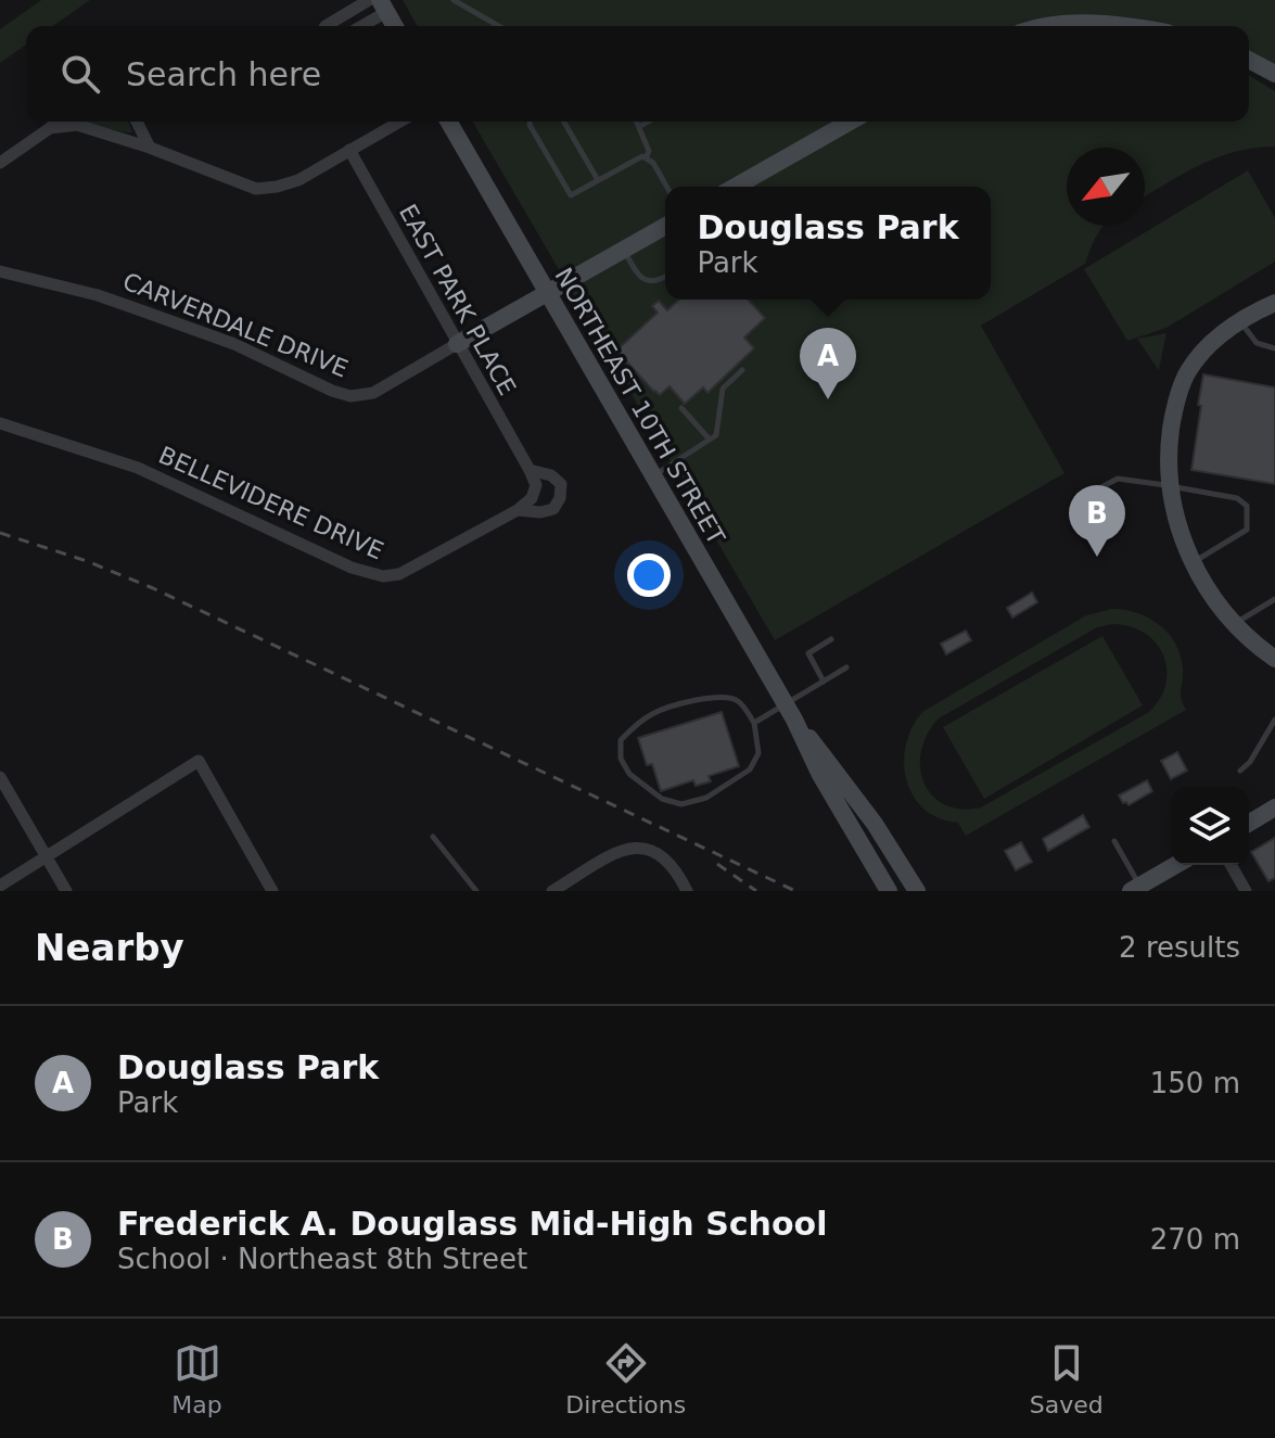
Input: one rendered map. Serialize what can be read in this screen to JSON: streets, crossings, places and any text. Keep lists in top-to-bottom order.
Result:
{
  "streets": {
    "main road": ["CARVERDALE DRIVE", "NORTHEAST 10TH STREET"],
    "street": ["EAST PARK PLACE", "BELLEVIDERE DRIVE"]
  },
  "crossings": [
    ["EAST PARK PLACE", "CARVERDALE DRIVE"],
    ["EAST PARK PLACE", "BELLEVIDERE DRIVE"],
    ["CARVERDALE DRIVE", "NORTHEAST 10TH STREET"]
  ],
  "north": "bottom left",
  "page": {
    "search": "Search here",
    "popup": ["Douglass Park", "Park"],
    "pins": ["A", "B"],
    "heading": ["Nearby", "2 results"],
    "list": [
      {
        "mark": "A",
        "name": "Douglass Park",
        "note": "Park",
        "value": "150 m"
      },
      {
        "mark": "B",
        "name": "Frederick A. Douglass Mid-High School",
        "note": "School · Northeast 8th Street",
        "value": "270 m"
      }
    ],
    "nav": ["Map", "Directions", "Saved"]
  }
}
